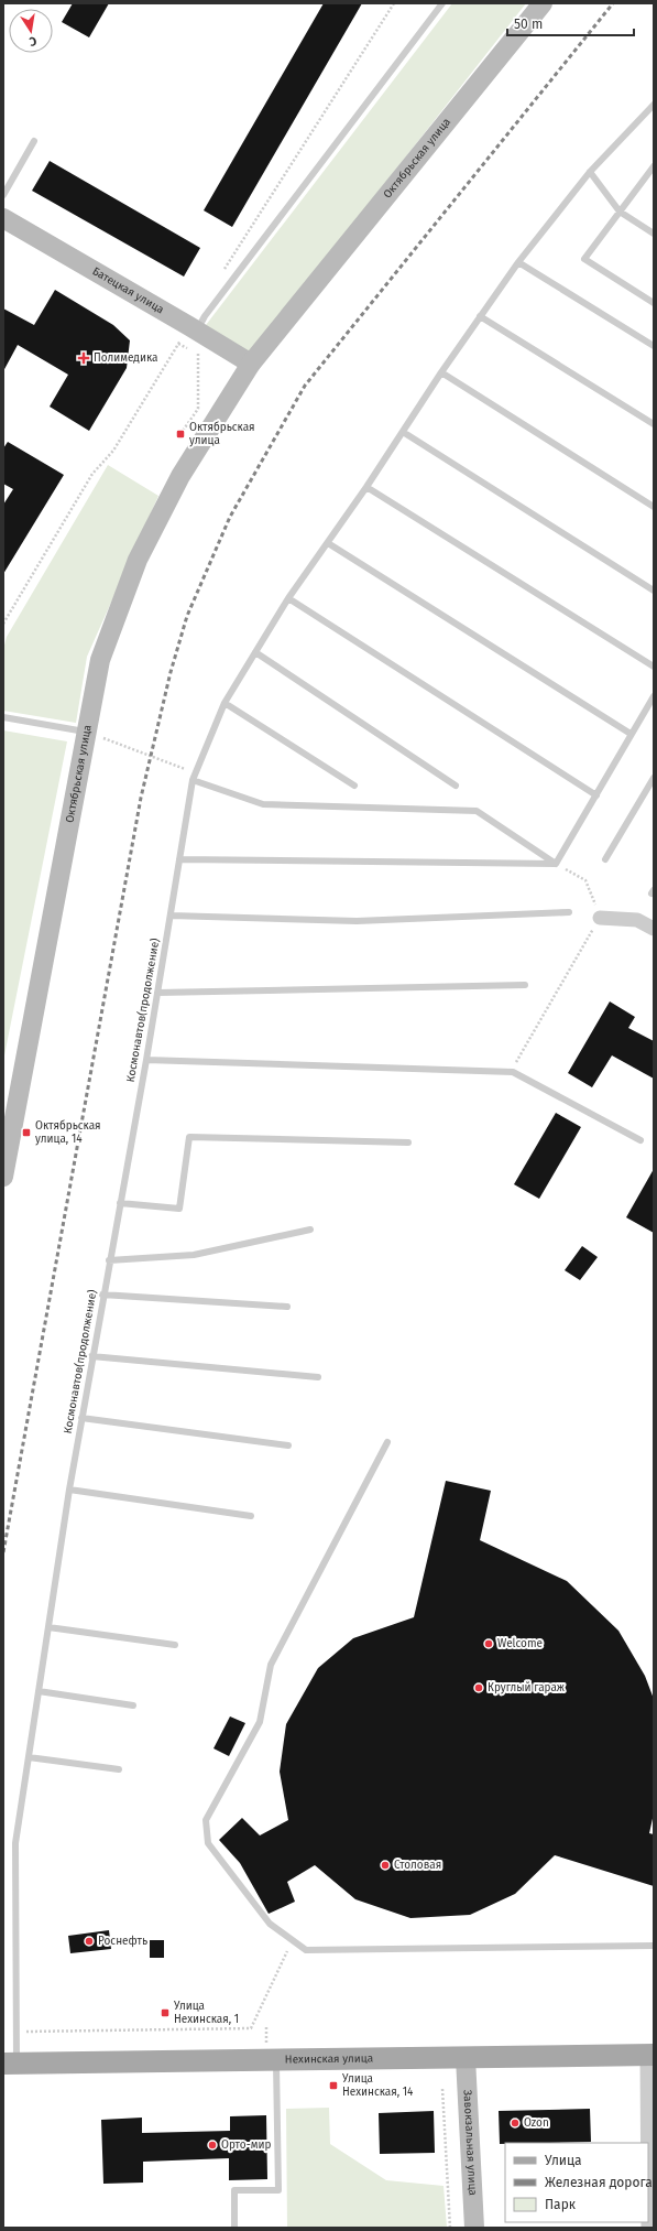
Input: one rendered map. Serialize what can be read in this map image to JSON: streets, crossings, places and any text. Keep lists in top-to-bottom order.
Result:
{
  "streets": {
    "main road": [
      "Октябрьская улица",
      "Батецкая улица",
      "Нехинская улица",
      "Завокзальная улица"
    ],
    "lane": ["Космонавтов(продолжение)"]
  },
  "crossings": [
    ["Октябрьская улица", "Батецкая улица"],
    ["Космонавтов(продолжение)", "Нехинская улица"],
    ["Нехинская улица", "Завокзальная улица"]
  ],
  "places": {
    "health": ["Полимедика"],
    "transit": [
      "Октябрьская улица",
      "Октябрьская улица, 14",
      "Улица Нехинская, 1",
      "Улица Нехинская, 14"
    ],
    "other": [
      "Welcome",
      "Круглый гараж",
      "Столовая",
      "Роснефть",
      "Ozon",
      "Орто-мир"
    ]
  },
  "legend": ["Улица", "Железная дорога", "Парк"],
  "scale_bar": "50 m",
  "north": "bottom"
}
